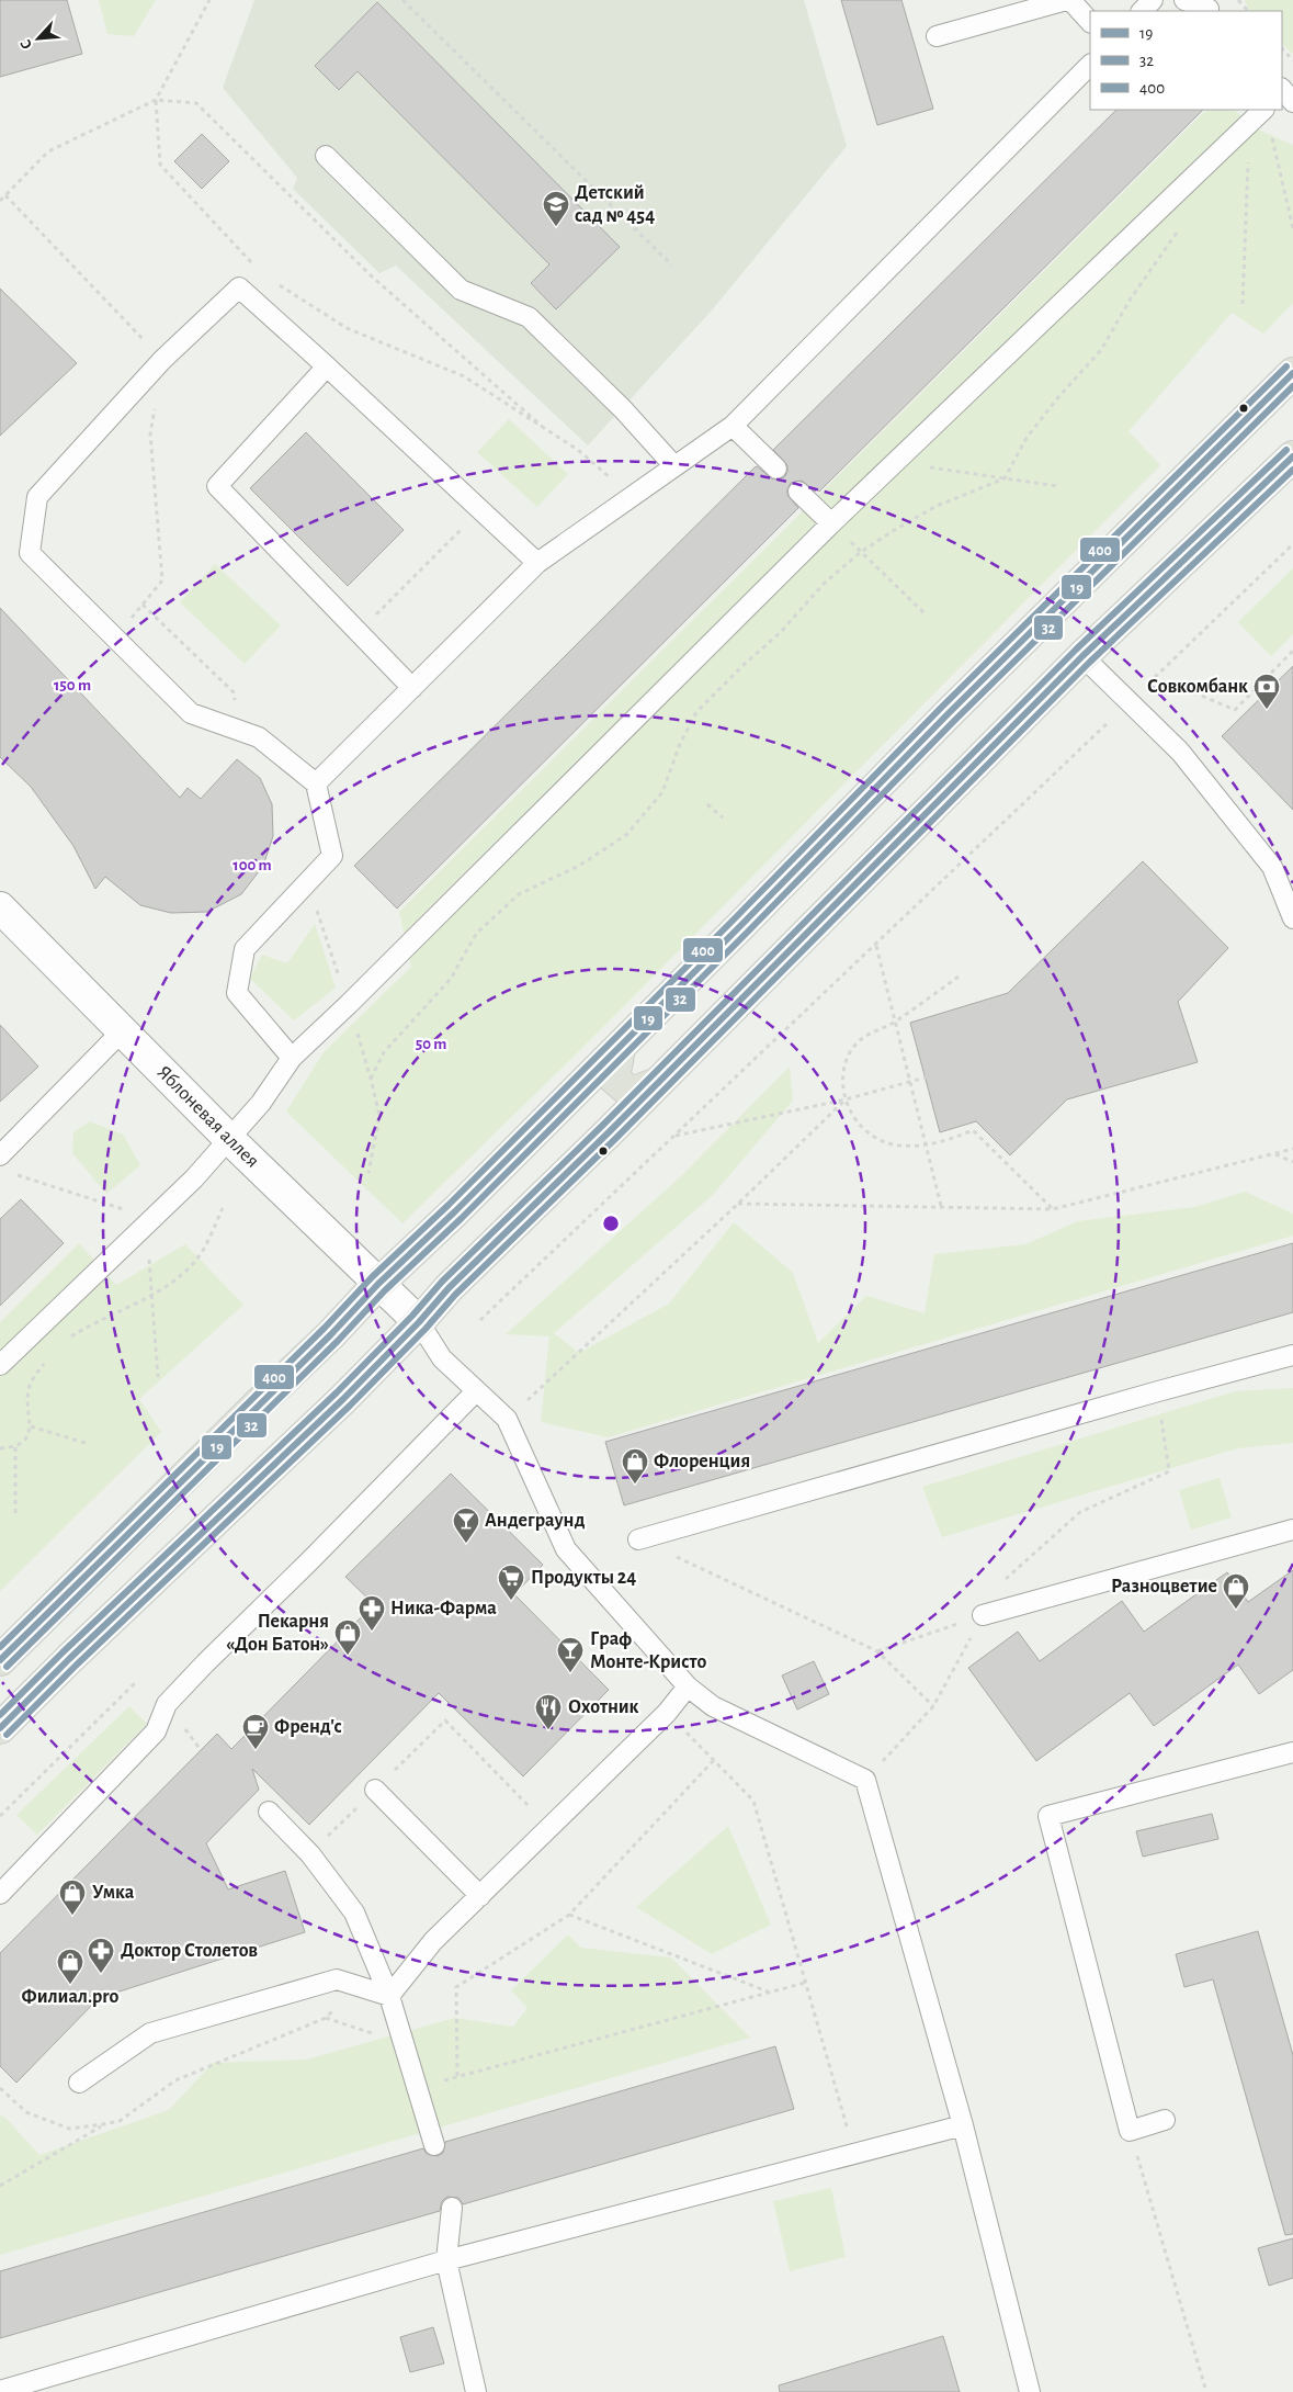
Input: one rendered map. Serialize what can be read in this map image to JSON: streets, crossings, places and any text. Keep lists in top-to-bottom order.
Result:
{
  "streets": {
    "street": ["Яблоневая аллея"]
  },
  "places": {
    "school or university": ["Детский сад № 454"],
    "bank": ["Совкомбанк"],
    "shop": [
      "Флоренция",
      "Разноцветие",
      "Пекарня «Дон Батон»",
      "Умка",
      "Филиал.pro"
    ],
    "bar": ["Андеграунд", "Граф Монте-Кристо"],
    "supermarket": ["Продукты 24"],
    "pharmacy": ["Ника-Фарма", "Доктор Столетов"],
    "restaurant": ["Охотник"],
    "cafe": ["Френд'с"]
  },
  "lines": ["transit line 400", "transit line 19", "transit line 32"],
  "legend": ["19", "32", "400"],
  "north": "bottom left",
  "rings": ["150 m", "100 m", "50 m"]
}
